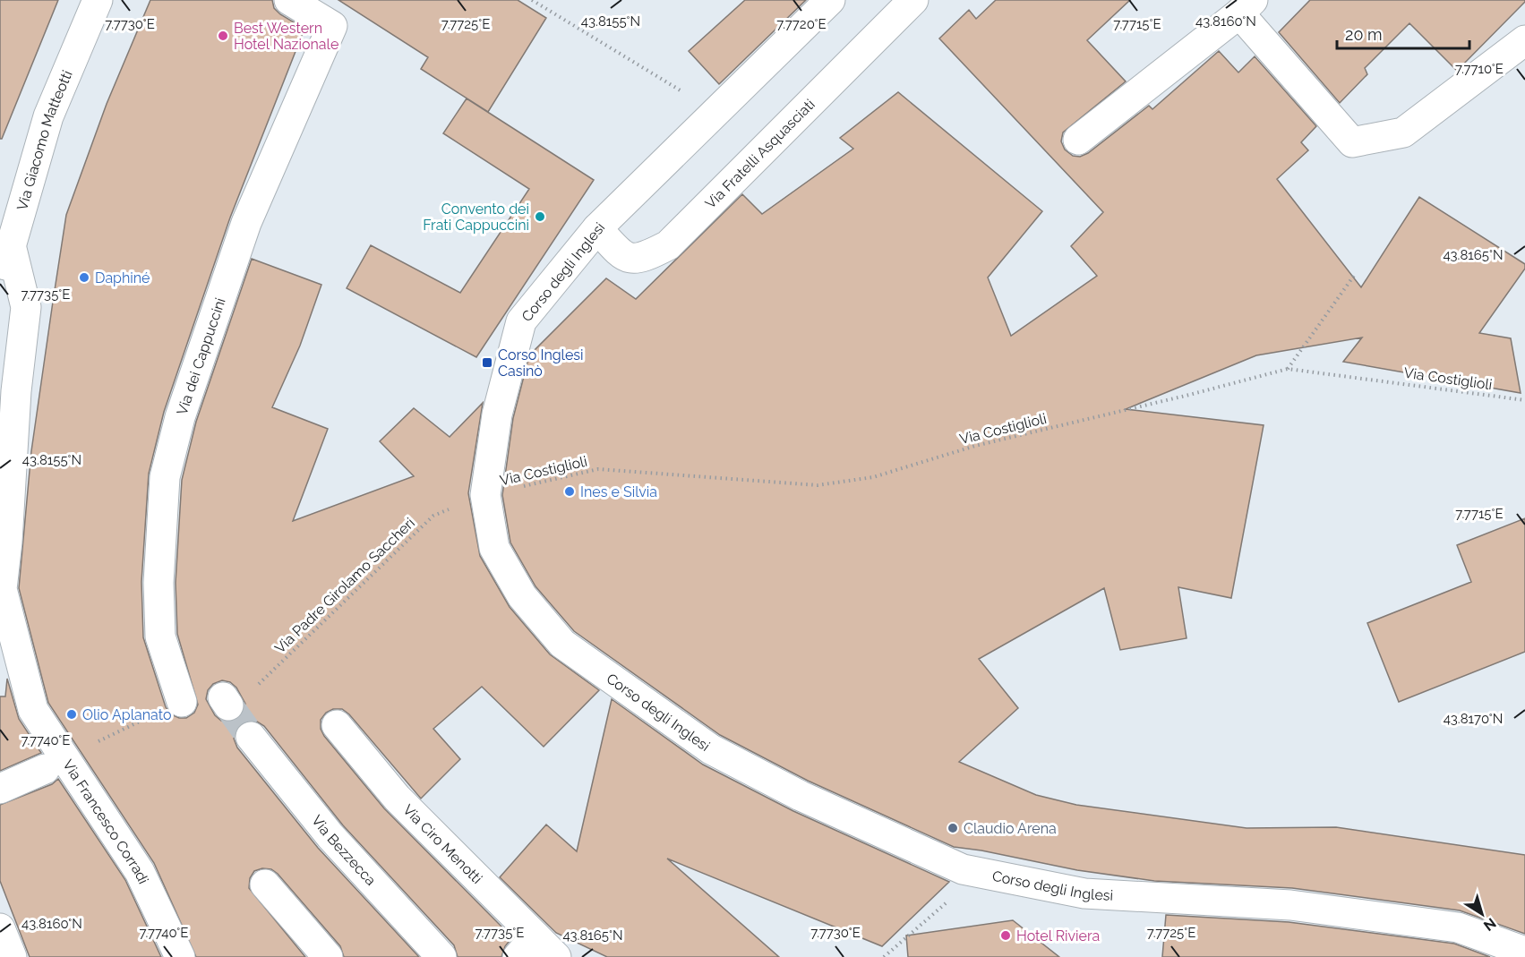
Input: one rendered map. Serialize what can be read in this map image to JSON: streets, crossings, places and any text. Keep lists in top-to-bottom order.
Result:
{
  "streets": {
    "street": [
      "Via Giacomo Matteotti",
      "Via Fratelli Asquasciati",
      "Corso degli Inglesi",
      "Via dei Cappuccini",
      "Via Francesco Corradi",
      "Via Ciro Menotti",
      "Via Bezzecca"
    ],
    "path": ["Via Costiglioli", "Via Padre Girolamo Saccheri"]
  },
  "crossings": [
    ["Via Giacomo Matteotti", "Via Francesco Corradi"],
    ["Via Fratelli Asquasciati", "Corso degli Inglesi"],
    ["Corso degli Inglesi", "Via Costiglioli"],
    ["Corso degli Inglesi", "Via Padre Girolamo Saccheri"],
    ["Via Costiglioli", "Via Padre Girolamo Saccheri"]
  ],
  "places": {
    "other": [
      "Best Western Hotel Nazionale",
      "Convento dei Frati Cappuccini",
      "Daphiné",
      "Ines e Silvia",
      "Olio Aplanato",
      "Claudio Arena",
      "Hotel Riviera"
    ],
    "transit": ["Corso Inglesi Casinò"]
  },
  "scale_bar": "20 m",
  "north": "bottom right",
  "coordinates": [
    "43.8155°N",
    "43.8160°N",
    "7.7730°E",
    "7.7725°E",
    "7.7720°E",
    "7.7715°E",
    "7.7710°E",
    "43.8165°N",
    "7.7735°E",
    "43.8170°N",
    "7.7740°E"
  ]
}
